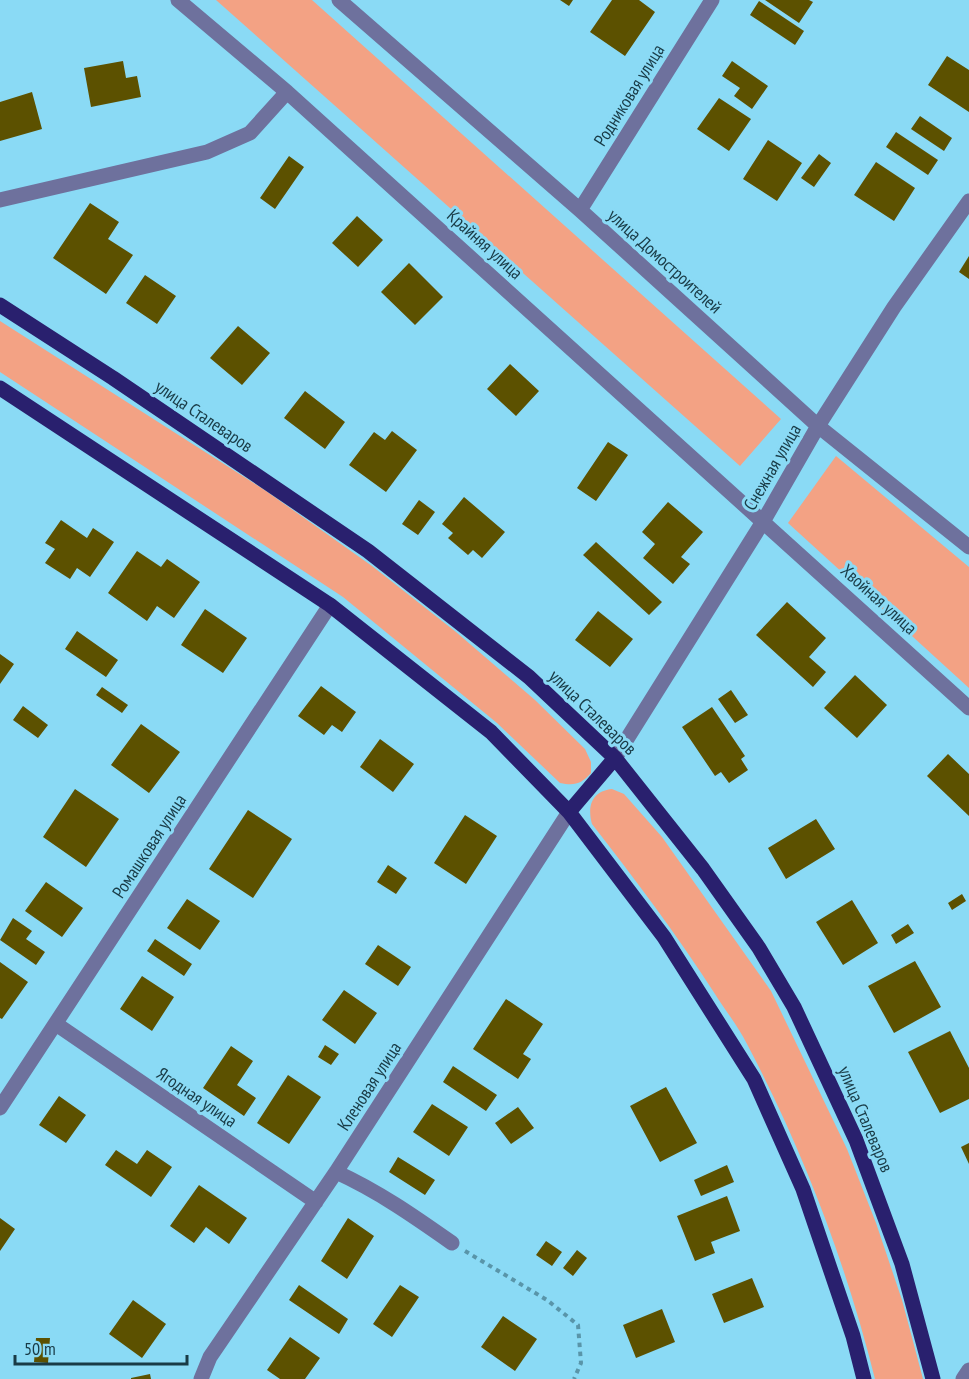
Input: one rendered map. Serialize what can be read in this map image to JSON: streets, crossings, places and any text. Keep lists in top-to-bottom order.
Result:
{
  "streets": {
    "main road": ["улица Сталеваров"],
    "street": [
      "Родниковая улица",
      "Крайняя улица",
      "улица Домостроителей",
      "Снежная улица",
      "Хвойная улица",
      "Ромашковая улица",
      "Кленовая улица",
      "Ягодная улица"
    ]
  },
  "crossings": [
    ["Родниковая улица", "улица Домостроителей"],
    ["Крайняя улица", "Снежная улица"],
    ["Крайняя улица", "Хвойная улица"],
    ["улица Домостроителей", "Снежная улица"],
    ["улица Сталеваров", "Снежная улица"],
    ["Снежная улица", "Хвойная улица"],
    ["Ромашковая улица", "Ягодная улица"],
    ["Кленовая улица", "Ягодная улица"]
  ],
  "scale_bar": "50 m"
}
